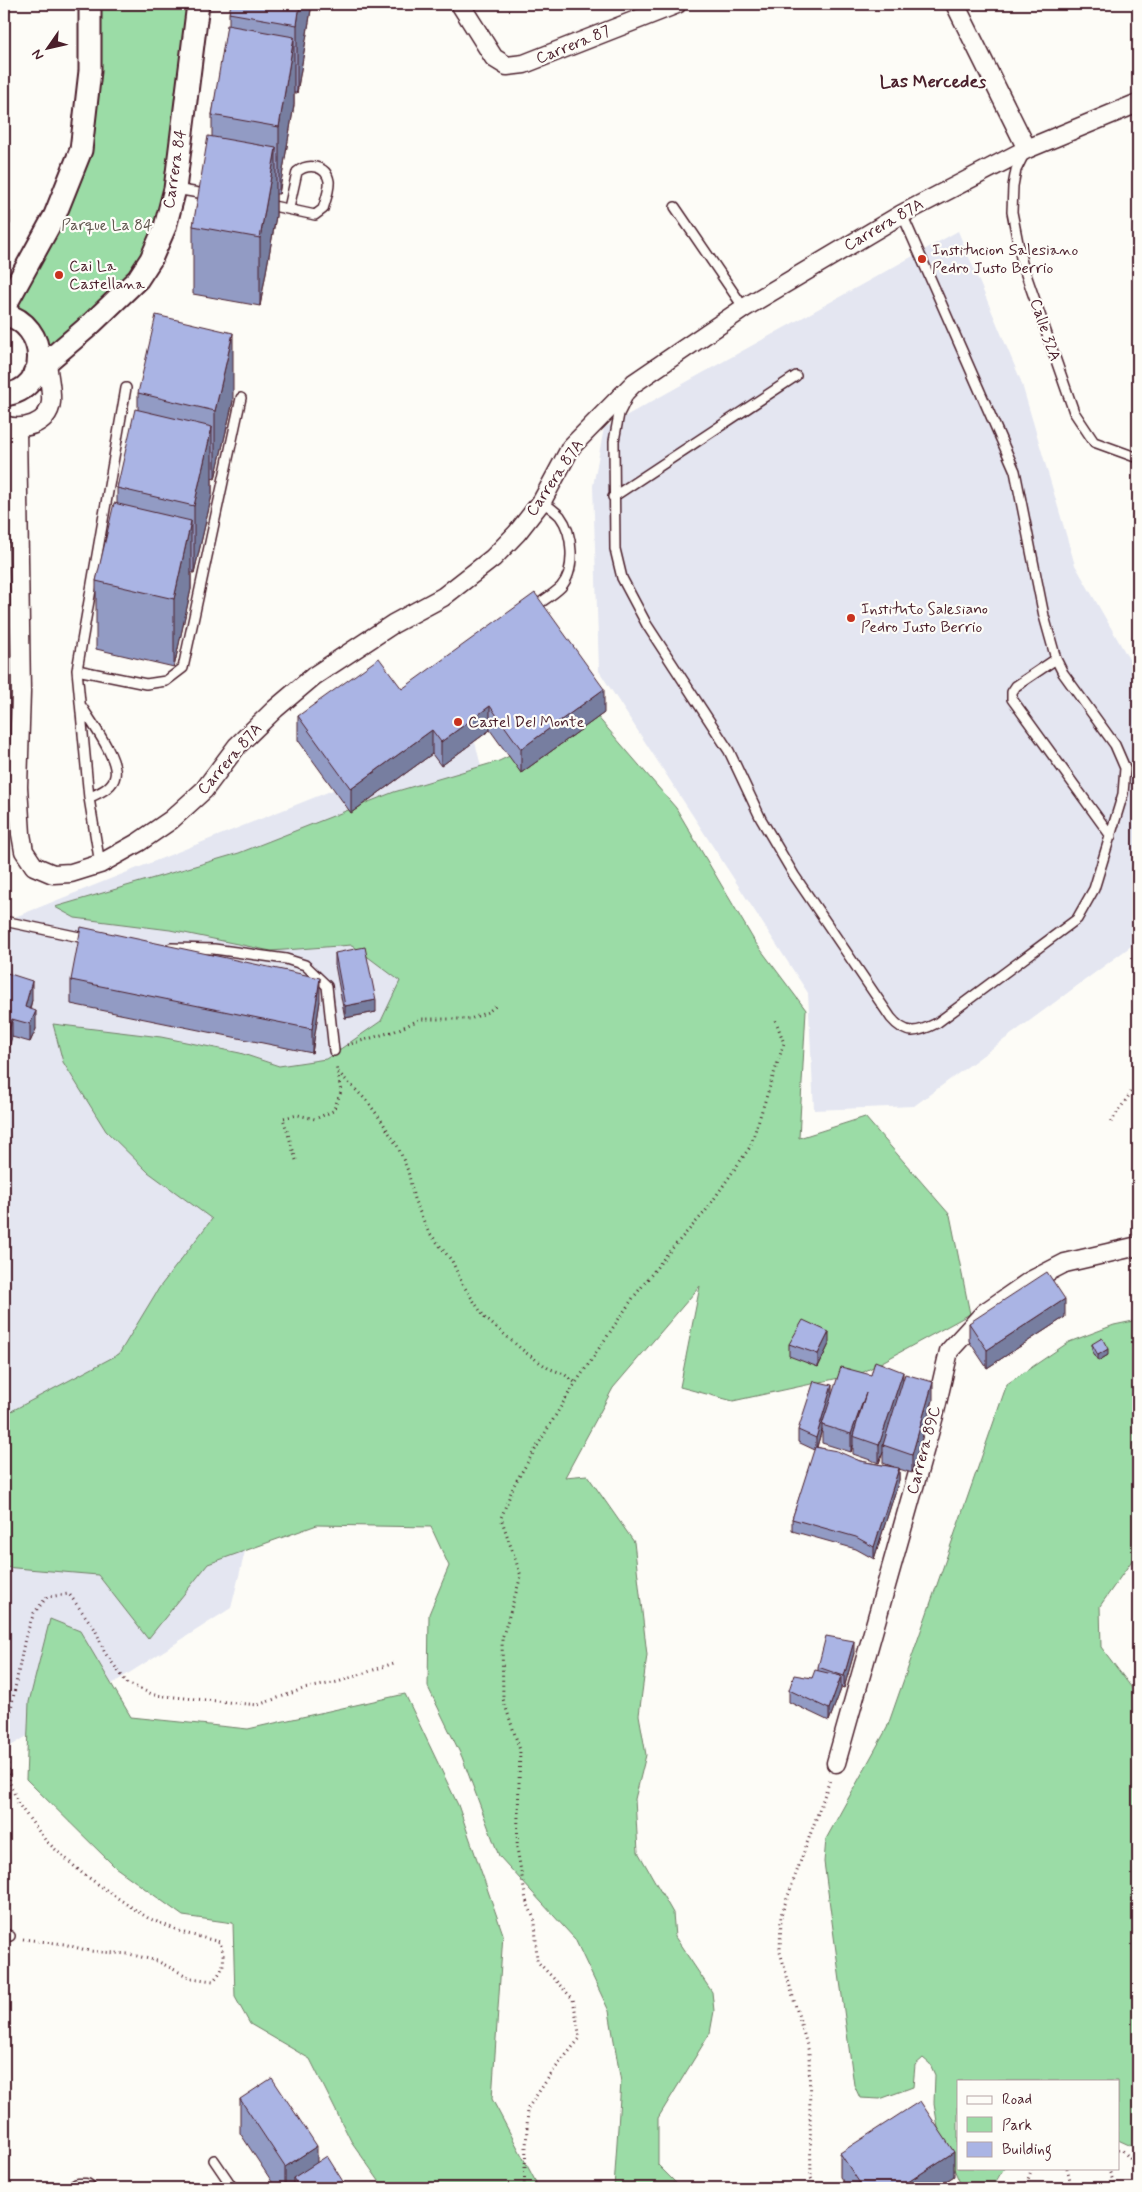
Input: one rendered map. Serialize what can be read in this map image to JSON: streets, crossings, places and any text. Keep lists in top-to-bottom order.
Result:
{
  "streets": {
    "street": [
      "Carrera 87",
      "Carrera 84",
      "Carrera 87A",
      "Carrera 89C"
    ],
    "lane": ["Calle 32A"]
  },
  "crossings": [
    ["Carrera 87A", "Calle 32A"]
  ],
  "districts": ["Las Mercedes"],
  "parks": ["Parque La 84"],
  "places": [
    "Institucion Salesiano Pedro Justo Berrio",
    "Cai La Castellana",
    "Instituto Salesiano Pedro Justo Berrio",
    "Castel Del Monte"
  ],
  "legend": ["Road", "Park", "Building"],
  "north": "bottom left"
}
